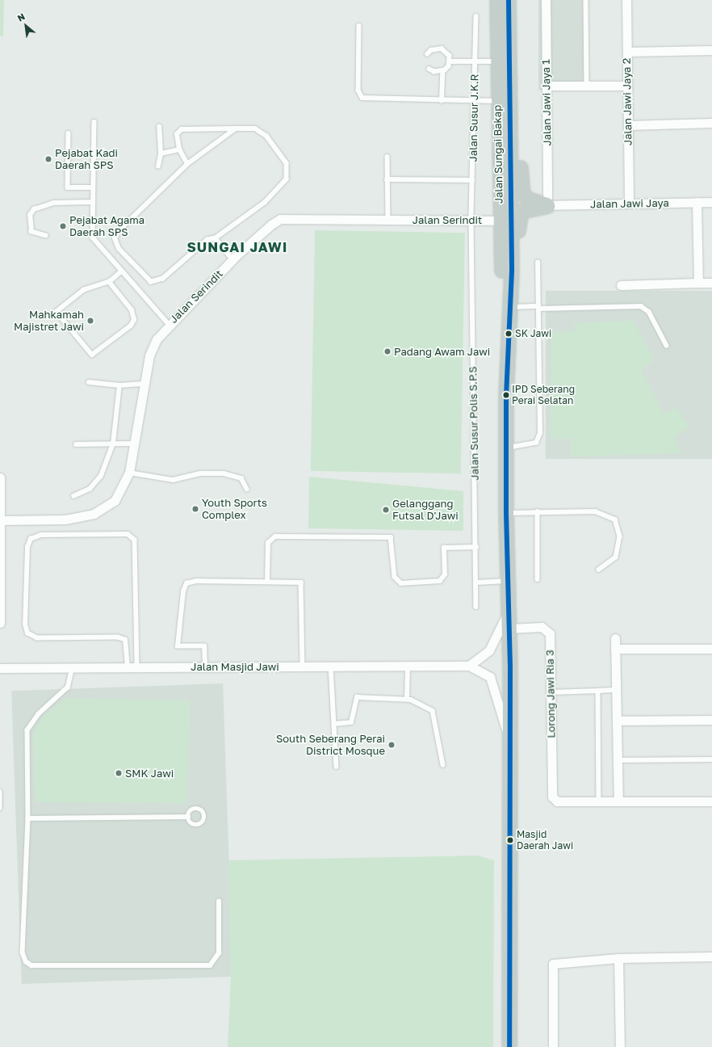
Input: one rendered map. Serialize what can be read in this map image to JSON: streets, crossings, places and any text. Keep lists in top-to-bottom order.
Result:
{
  "streets": {
    "highway": ["Jalan Sungai Bakap"],
    "street": [
      "Jalan Jawi Jaya 2",
      "Jalan Jawi Jaya 1",
      "Jalan Jawi Jaya",
      "Jalan Serindit",
      "Jalan Masjid Jawi",
      "Lorong Jawi Ria 3"
    ],
    "lane": ["Jalan Susur J.K.R", "Jalan Susur Polis S.P.S"]
  },
  "crossings": [
    ["Jalan Jawi Jaya 2", "Jalan Jawi Jaya"],
    ["Jalan Jawi Jaya 1", "Jalan Jawi Jaya"],
    ["Jalan Susur J.K.R", "Jalan Serindit"],
    ["Jalan Susur J.K.R", "Jalan Susur Polis S.P.S"],
    ["Jalan Sungai Bakap", "Jalan Serindit"],
    ["Jalan Sungai Bakap", "Jalan Masjid Jawi"],
    ["Jalan Sungai Bakap", "Lorong Jawi Ria 3"],
    ["Jalan Serindit", "Jalan Susur Polis S.P.S"]
  ],
  "districts": ["SUNGAI JAWI"],
  "places": [
    "Pejabat Kadi Daerah SPS",
    "Pejabat Agama Daerah SPS",
    "Mahkamah Majistret Jawi",
    "SK Jawi",
    "Padang Awam Jawi",
    "IPD Seberang Perai Selatan",
    "Youth Sports Complex",
    "Gelanggang Futsal D'Jawi",
    "South Seberang Perai District Mosque",
    "SMK Jawi",
    "Masjid Daerah Jawi"
  ],
  "north": "top left"
}
